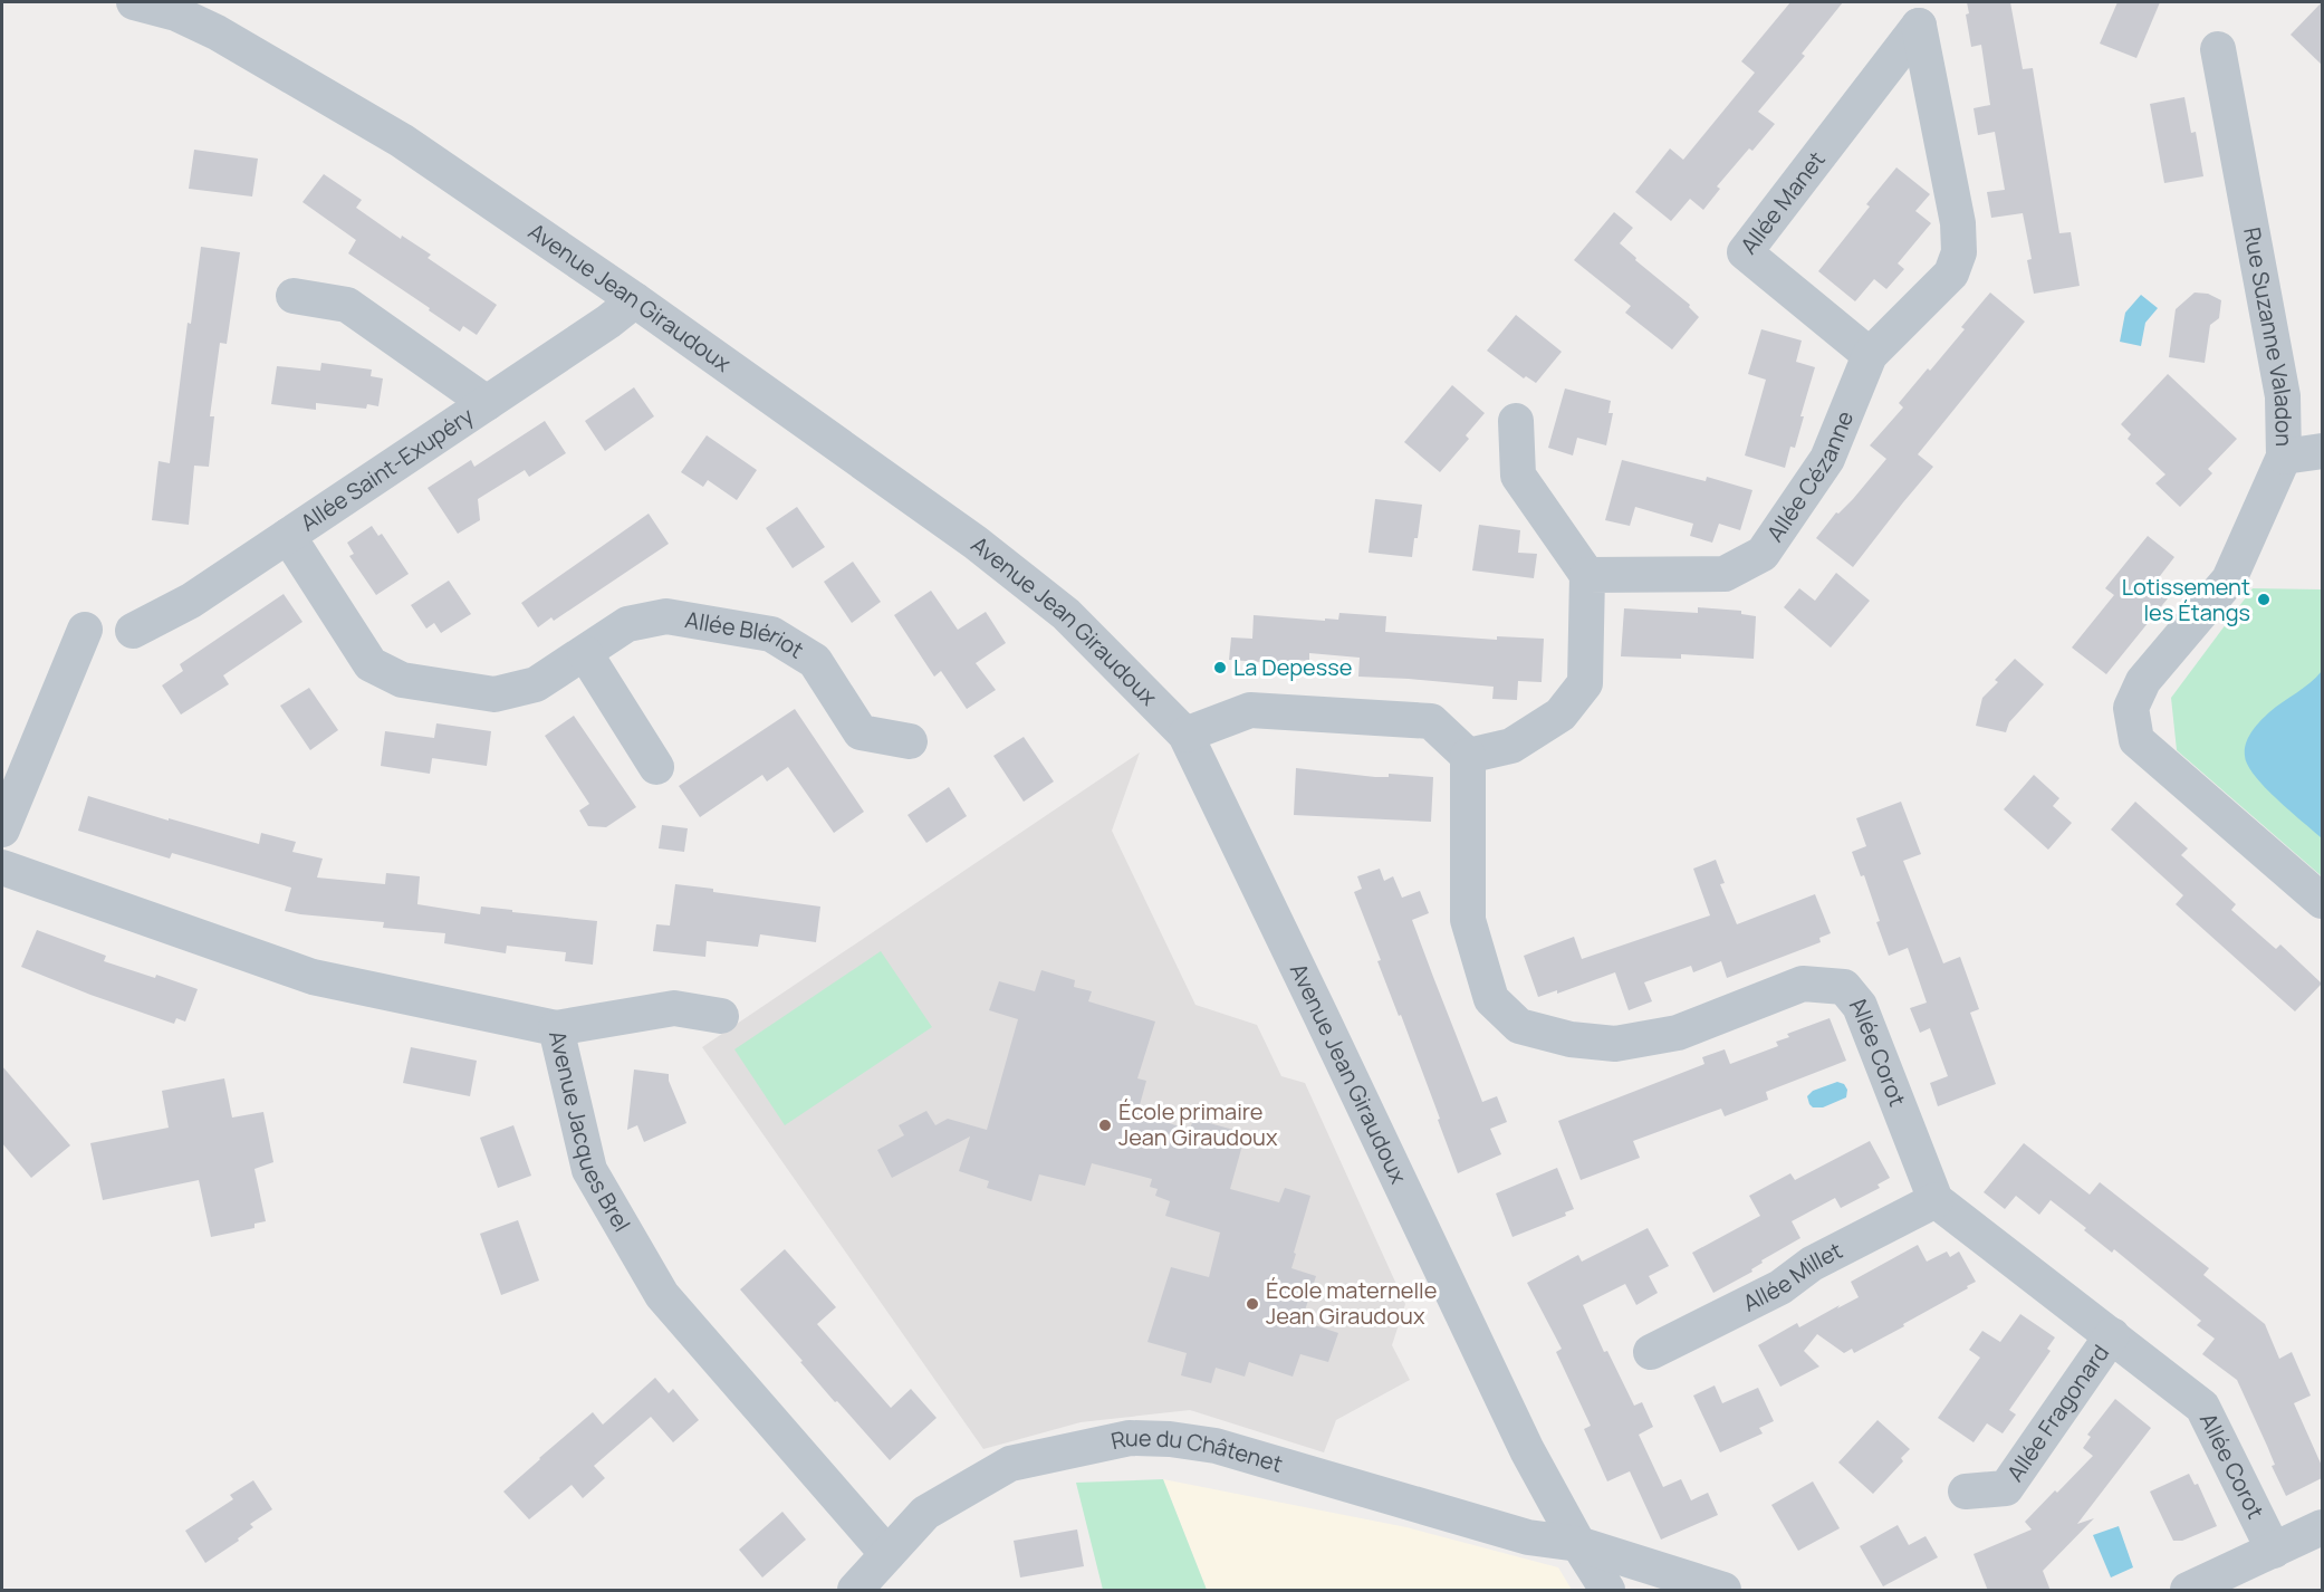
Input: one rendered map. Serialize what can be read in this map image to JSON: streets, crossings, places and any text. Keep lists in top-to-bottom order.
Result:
{
  "streets": {
    "street": [
      "Allée Manet",
      "Avenue Jean Giraudoux",
      "Rue Suzanne Valadon",
      "Allée Saint-Exupéry",
      "Allée Cézanne",
      "Allée Blériot",
      "Allée Corot",
      "Avenue Jacques Brel",
      "Allée Millet",
      "Allée Fragonard",
      "Rue du Châtenet"
    ]
  },
  "crossings": [
    ["Allée Manet", "Allée Cézanne"],
    ["Avenue Jean Giraudoux", "Allée Saint-Exupéry"],
    ["Avenue Jean Giraudoux", "Rue du Châtenet"],
    ["Allée Saint-Exupéry", "Allée Blériot"],
    ["Allée Corot", "Allée Millet"],
    ["Allée Corot", "Allée Fragonard"],
    ["Avenue Jacques Brel", "Rue du Châtenet"]
  ],
  "places": [
    "Lotissement les Étangs",
    "La Depesse",
    "École primaire Jean Giraudoux",
    "École maternelle Jean Giraudoux"
  ]
}
